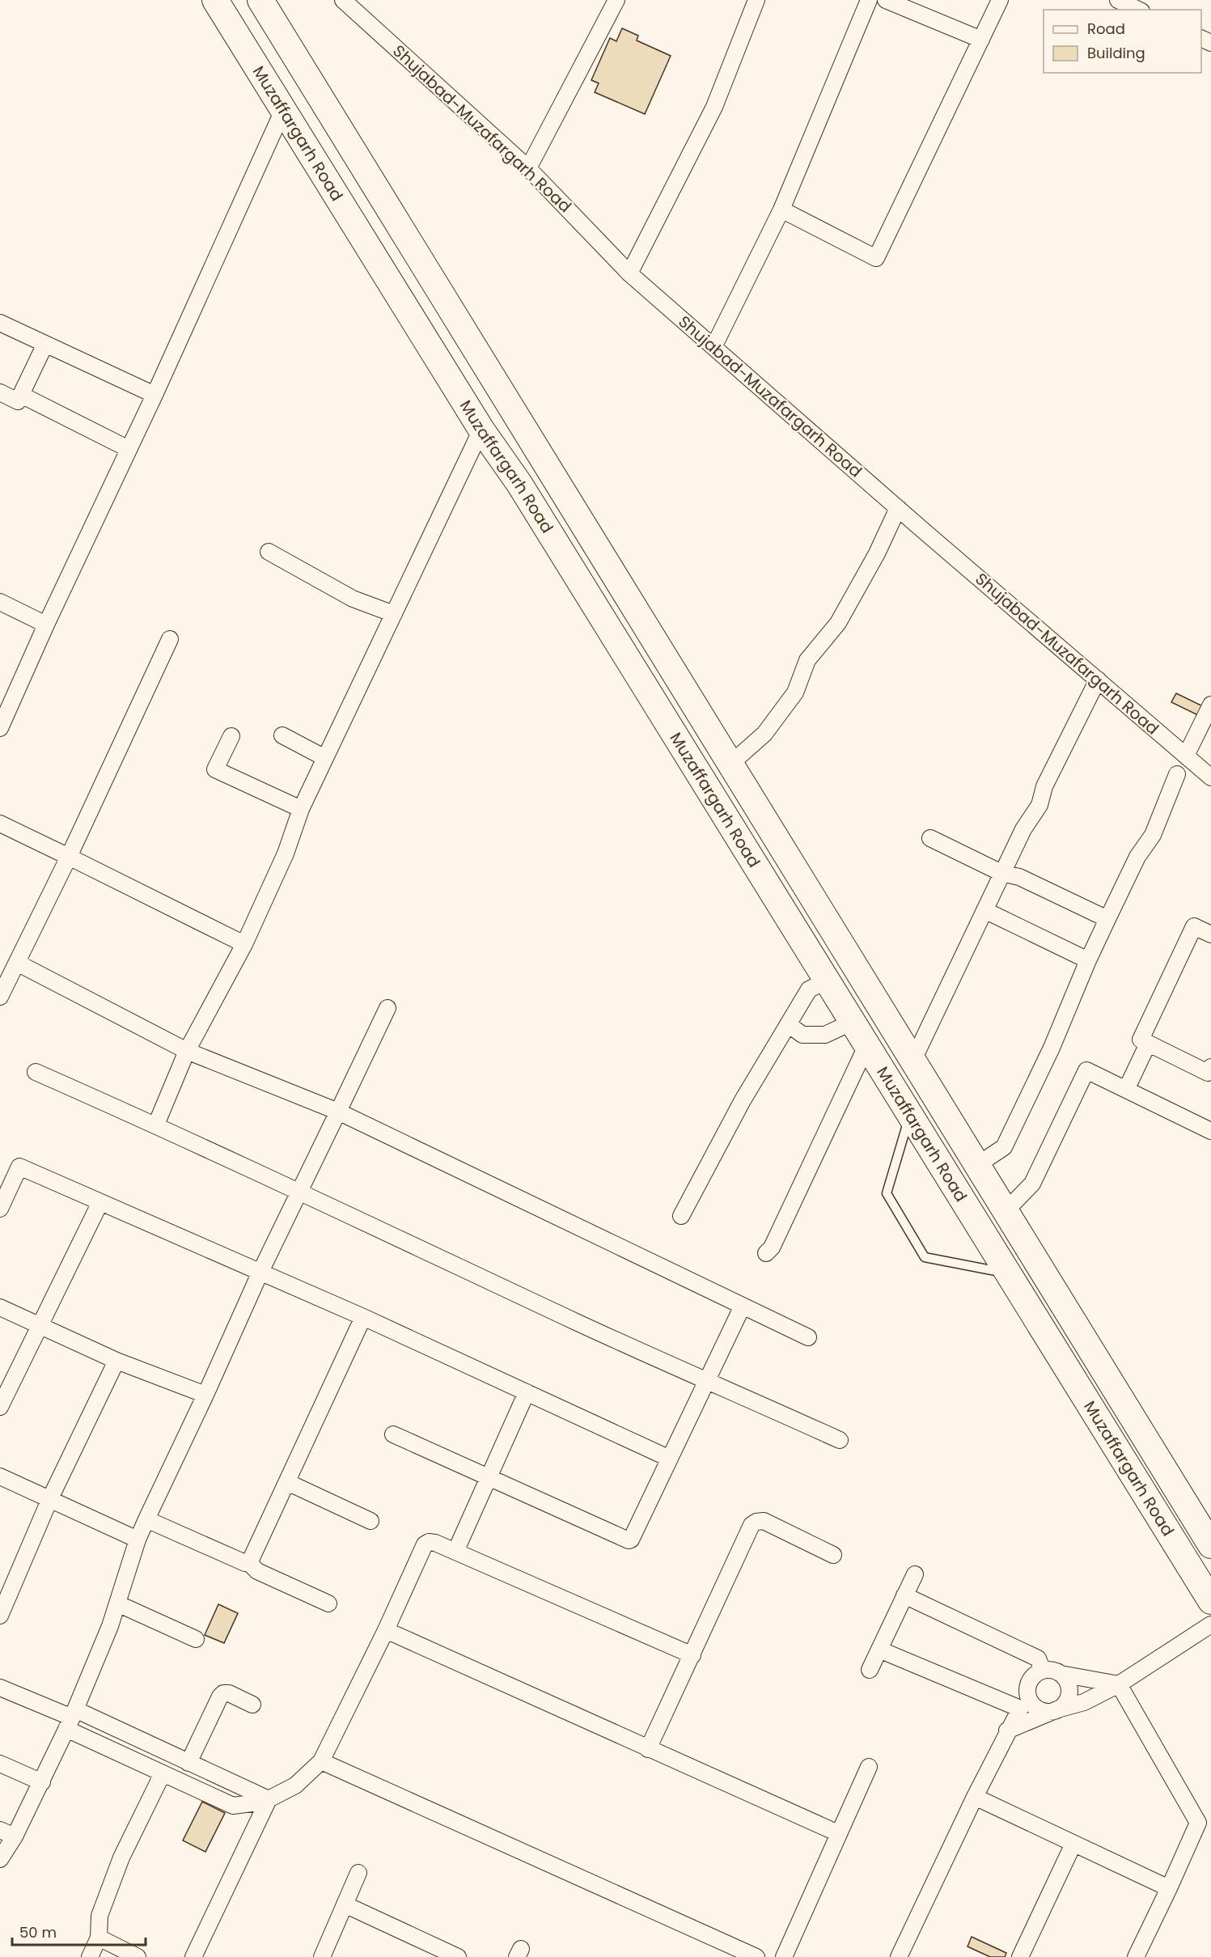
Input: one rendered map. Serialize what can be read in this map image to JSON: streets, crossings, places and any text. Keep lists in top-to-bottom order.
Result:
{
  "streets": {
    "main road": ["Muzaffargarh Road"],
    "street": ["Shujabad-Muzafargarh Road"]
  },
  "legend": ["Road", "Building"],
  "scale_bar": "50 m"
}
